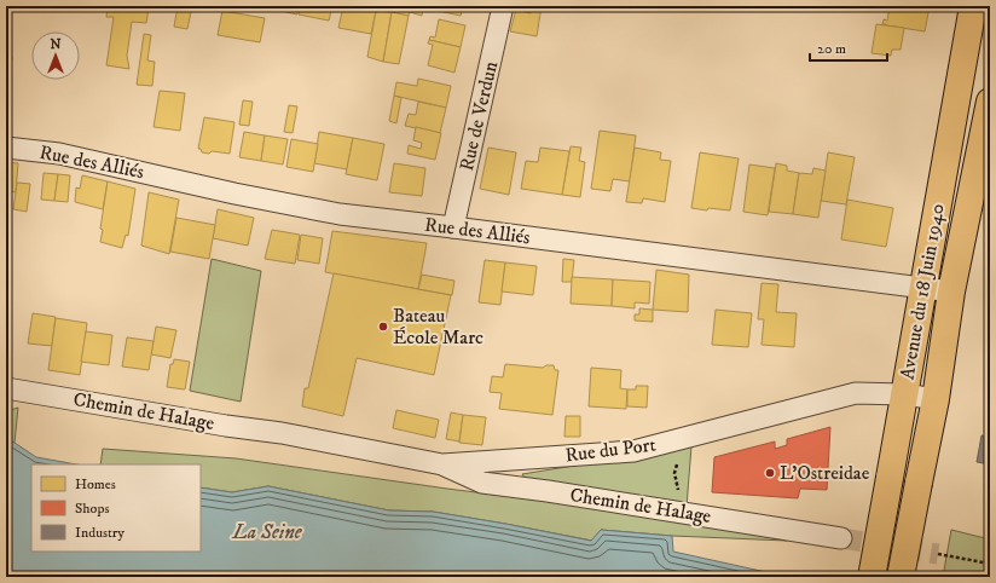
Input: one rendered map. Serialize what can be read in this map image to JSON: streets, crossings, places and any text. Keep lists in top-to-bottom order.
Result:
{
  "streets": {
    "main road": ["Avenue du 18 Juin 1940"],
    "street": [
      "Rue de Verdun",
      "Rue des Alliés",
      "Chemin de Halage",
      "Rue du Port"
    ]
  },
  "crossings": [
    ["Rue de Verdun", "Rue des Alliés"],
    ["Rue des Alliés", "Avenue du 18 Juin 1940"],
    ["Avenue du 18 Juin 1940", "Rue du Port"],
    ["Chemin de Halage", "Rue du Port"]
  ],
  "water": ["La Seine"],
  "places": ["Bateau École Marc", "L'Ostreidae"],
  "legend": ["Homes", "Shops", "Industry"],
  "scale_bar": "20 m",
  "north": "top"
}
